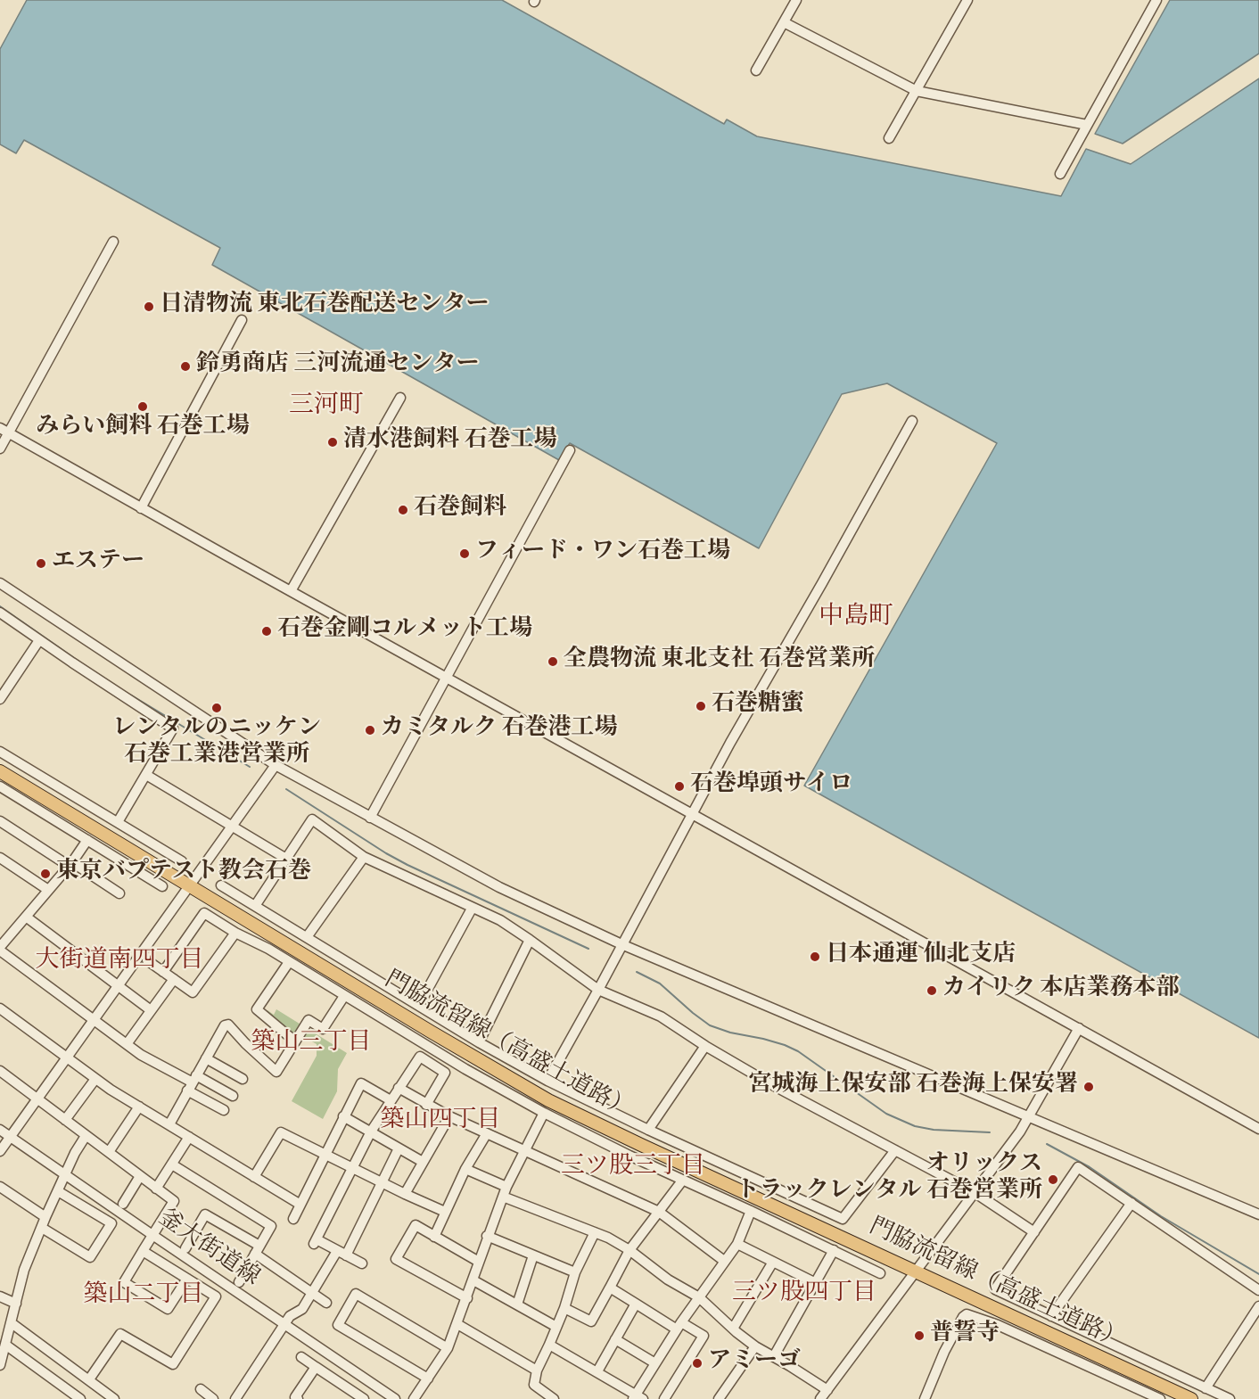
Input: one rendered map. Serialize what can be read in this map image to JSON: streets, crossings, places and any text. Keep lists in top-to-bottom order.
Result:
{
  "streets": {
    "main road": ["門脇流留線（高盛土道路）"],
    "street": ["釜大街道線"]
  },
  "districts": [
    "三河町",
    "中島町",
    "大街道南四丁目",
    "築山三丁目",
    "築山四丁目",
    "三ツ股三丁目",
    "三ツ股四丁目",
    "築山二丁目"
  ],
  "places": [
    "日清物流 東北石巻配送センター",
    "鈴勇商店 三河流通センター",
    "みらい飼料 石巻工場",
    "清水港飼料 石巻工場",
    "石巻飼料",
    "フィード・ワン石巻工場",
    "エステー",
    "石巻金剛コルメット工場",
    "全農物流 東北支社 石巻営業所",
    "石巻糖蜜",
    "レンタルのニッケン 石巻工業港営業所",
    "カミタルク 石巻港工場",
    "石巻埠頭サイロ",
    "東京バプテスト教会石巻",
    "日本通運 仙北支店",
    "カイリク 本店業務本部",
    "宮城海上保安部 石巻海上保安署",
    "オリックス トラックレンタル 石巻営業所",
    "普誓寺",
    "アミーゴ"
  ]
}
